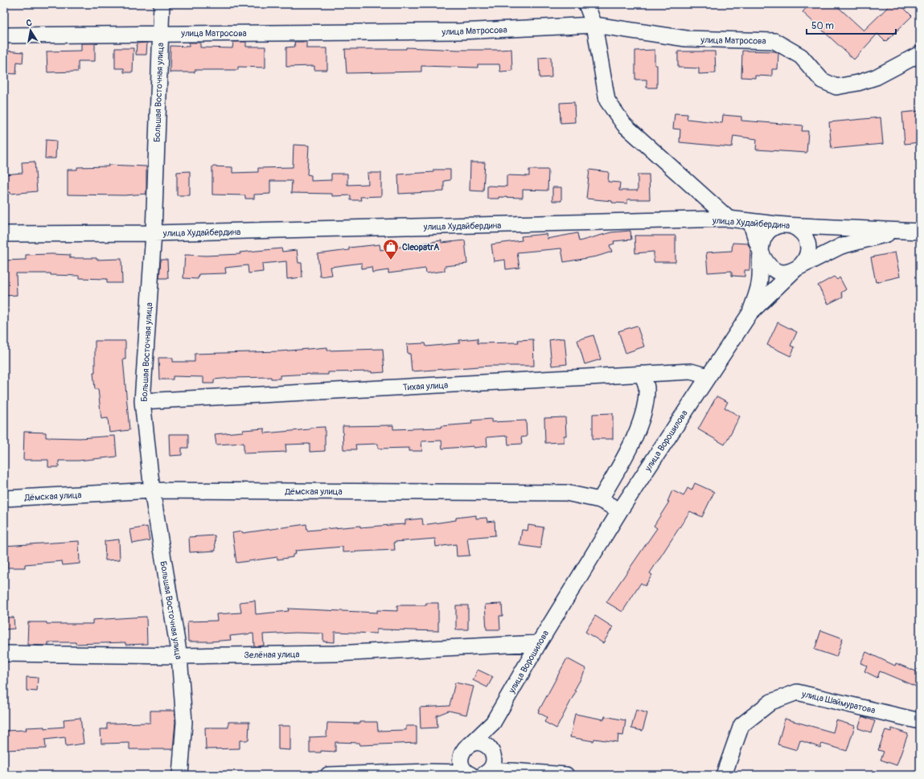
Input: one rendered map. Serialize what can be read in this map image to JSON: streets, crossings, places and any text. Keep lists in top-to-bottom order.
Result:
{
  "streets": {
    "street": [
      "улица Матросова",
      "Большая Восточная улица",
      "улица Худайбердина",
      "Тихая улица",
      "улица Ворошилова",
      "Дёмская улица",
      "Зелёная улица",
      "улица Шаймуратова"
    ]
  },
  "crossings": [
    ["улица Матросова", "Большая Восточная улица"],
    ["Большая Восточная улица", "улица Худайбердина"],
    ["Большая Восточная улица", "Тихая улица"],
    ["Большая Восточная улица", "Дёмская улица"],
    ["Большая Восточная улица", "Зелёная улица"],
    ["улица Худайбердина", "улица Ворошилова"],
    ["Тихая улица", "улица Ворошилова"],
    ["улица Ворошилова", "Дёмская улица"],
    ["улица Ворошилова", "Зелёная улица"]
  ],
  "places": {
    "shop": ["CleopatrA"]
  },
  "scale_bar": "50 m",
  "north": "top"
}
